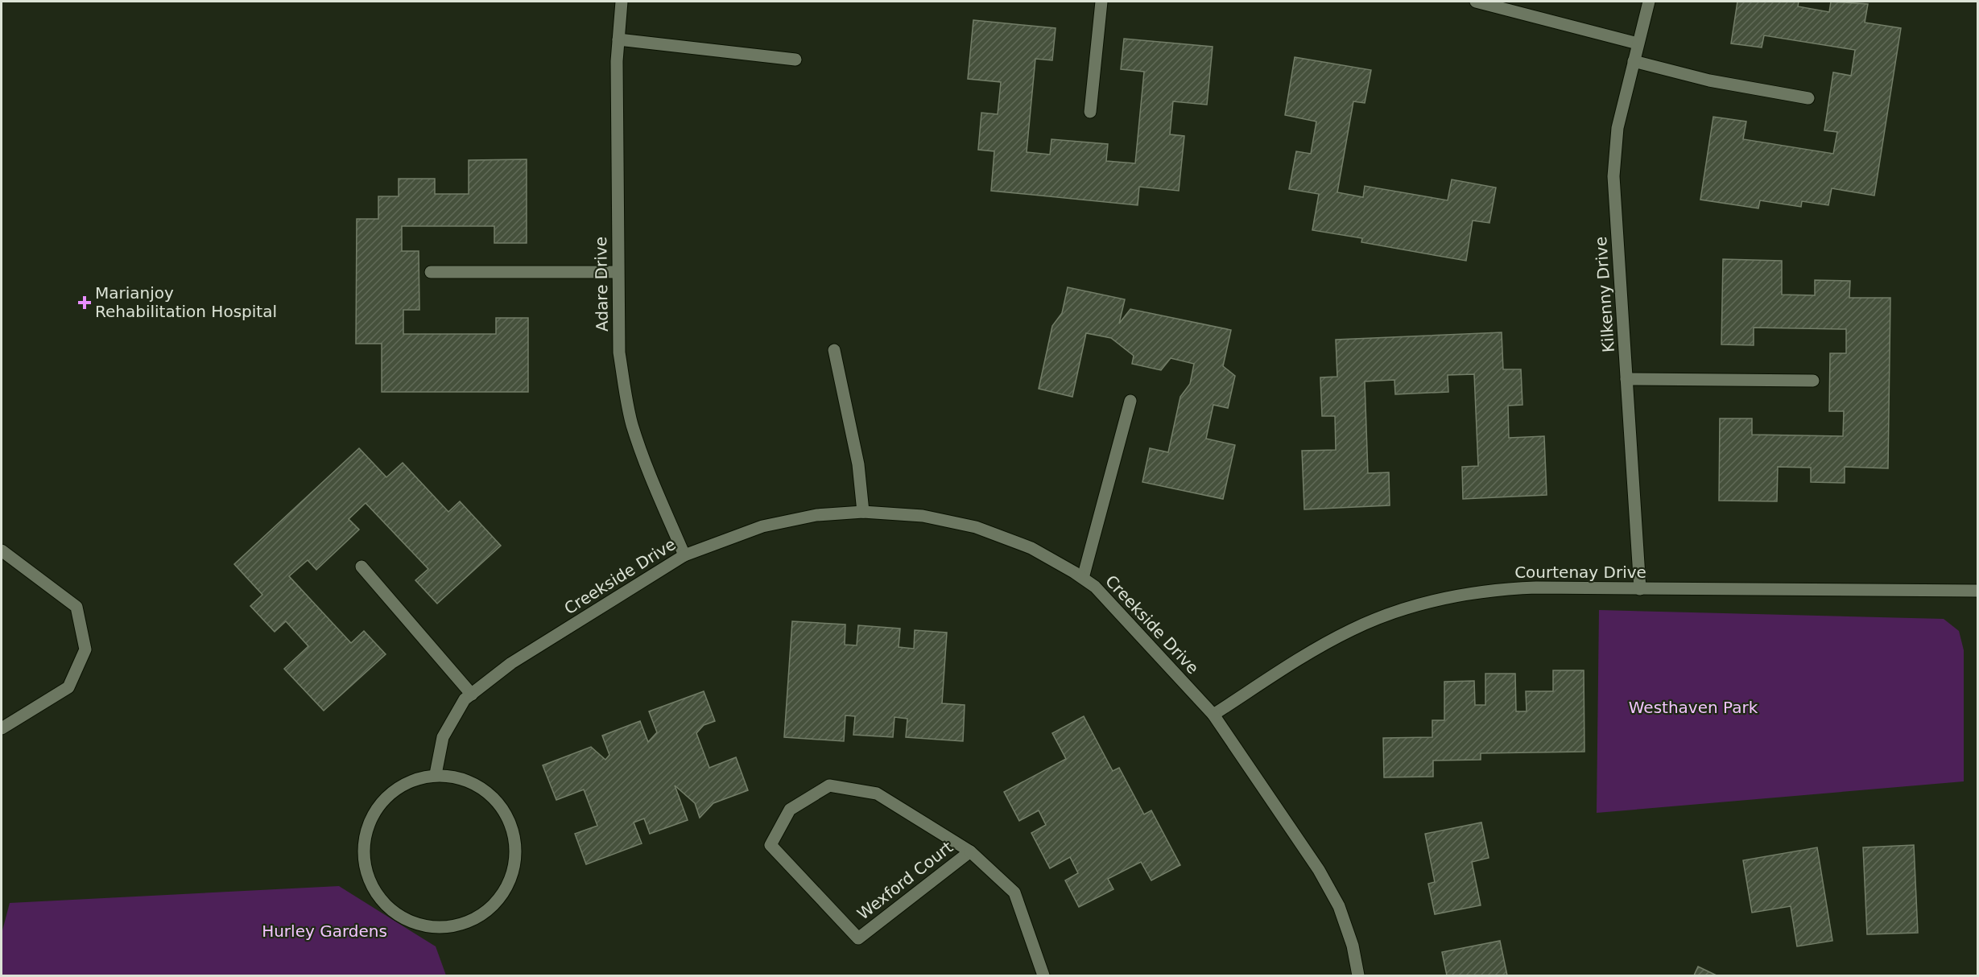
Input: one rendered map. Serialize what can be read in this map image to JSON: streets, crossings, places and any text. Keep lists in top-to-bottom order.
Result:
{
  "streets": {
    "street": [
      "Adare Drive",
      "Kilkenny Drive",
      "Courtenay Drive",
      "Creekside Drive",
      "Wexford Court"
    ]
  },
  "crossings": [
    ["Adare Drive", "Creekside Drive"],
    ["Kilkenny Drive", "Courtenay Drive"],
    ["Courtenay Drive", "Creekside Drive"]
  ],
  "parks": ["Westhaven Park", "Hurley Gardens"],
  "places": {
    "health": ["Marianjoy Rehabilitation Hospital"]
  }
}
